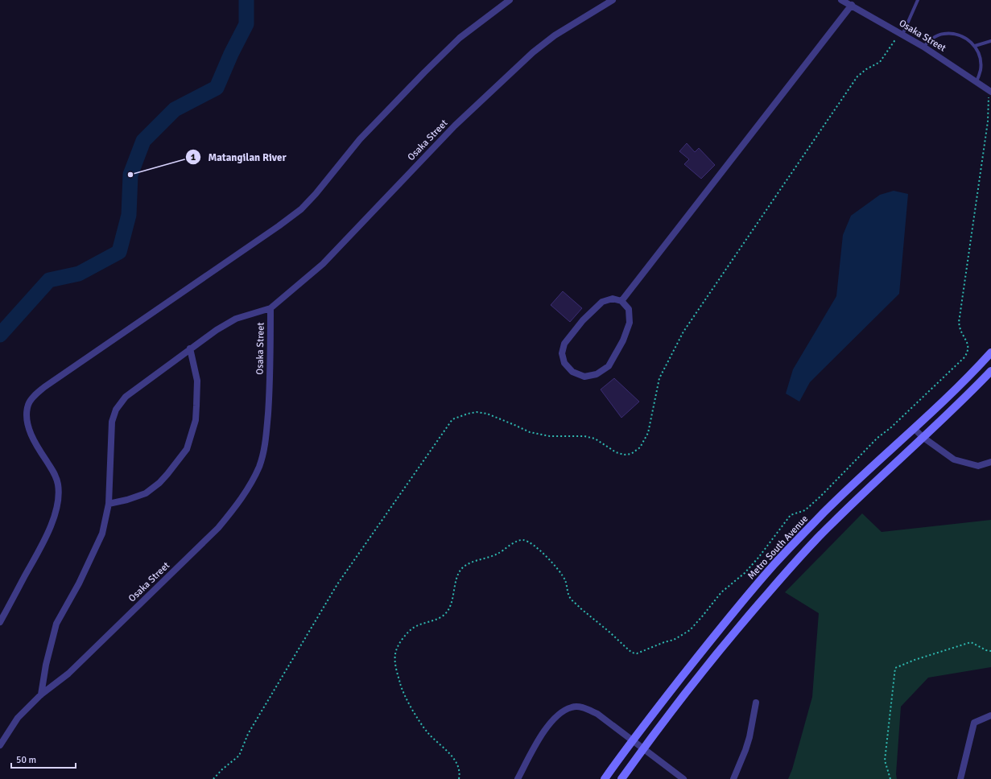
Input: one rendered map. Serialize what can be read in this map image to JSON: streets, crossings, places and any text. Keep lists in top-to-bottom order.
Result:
{
  "streets": {
    "street": ["Osaka Street", "Metro South Avenue"]
  },
  "places": ["Matangilan River"],
  "scale_bar": "50 m"
}
